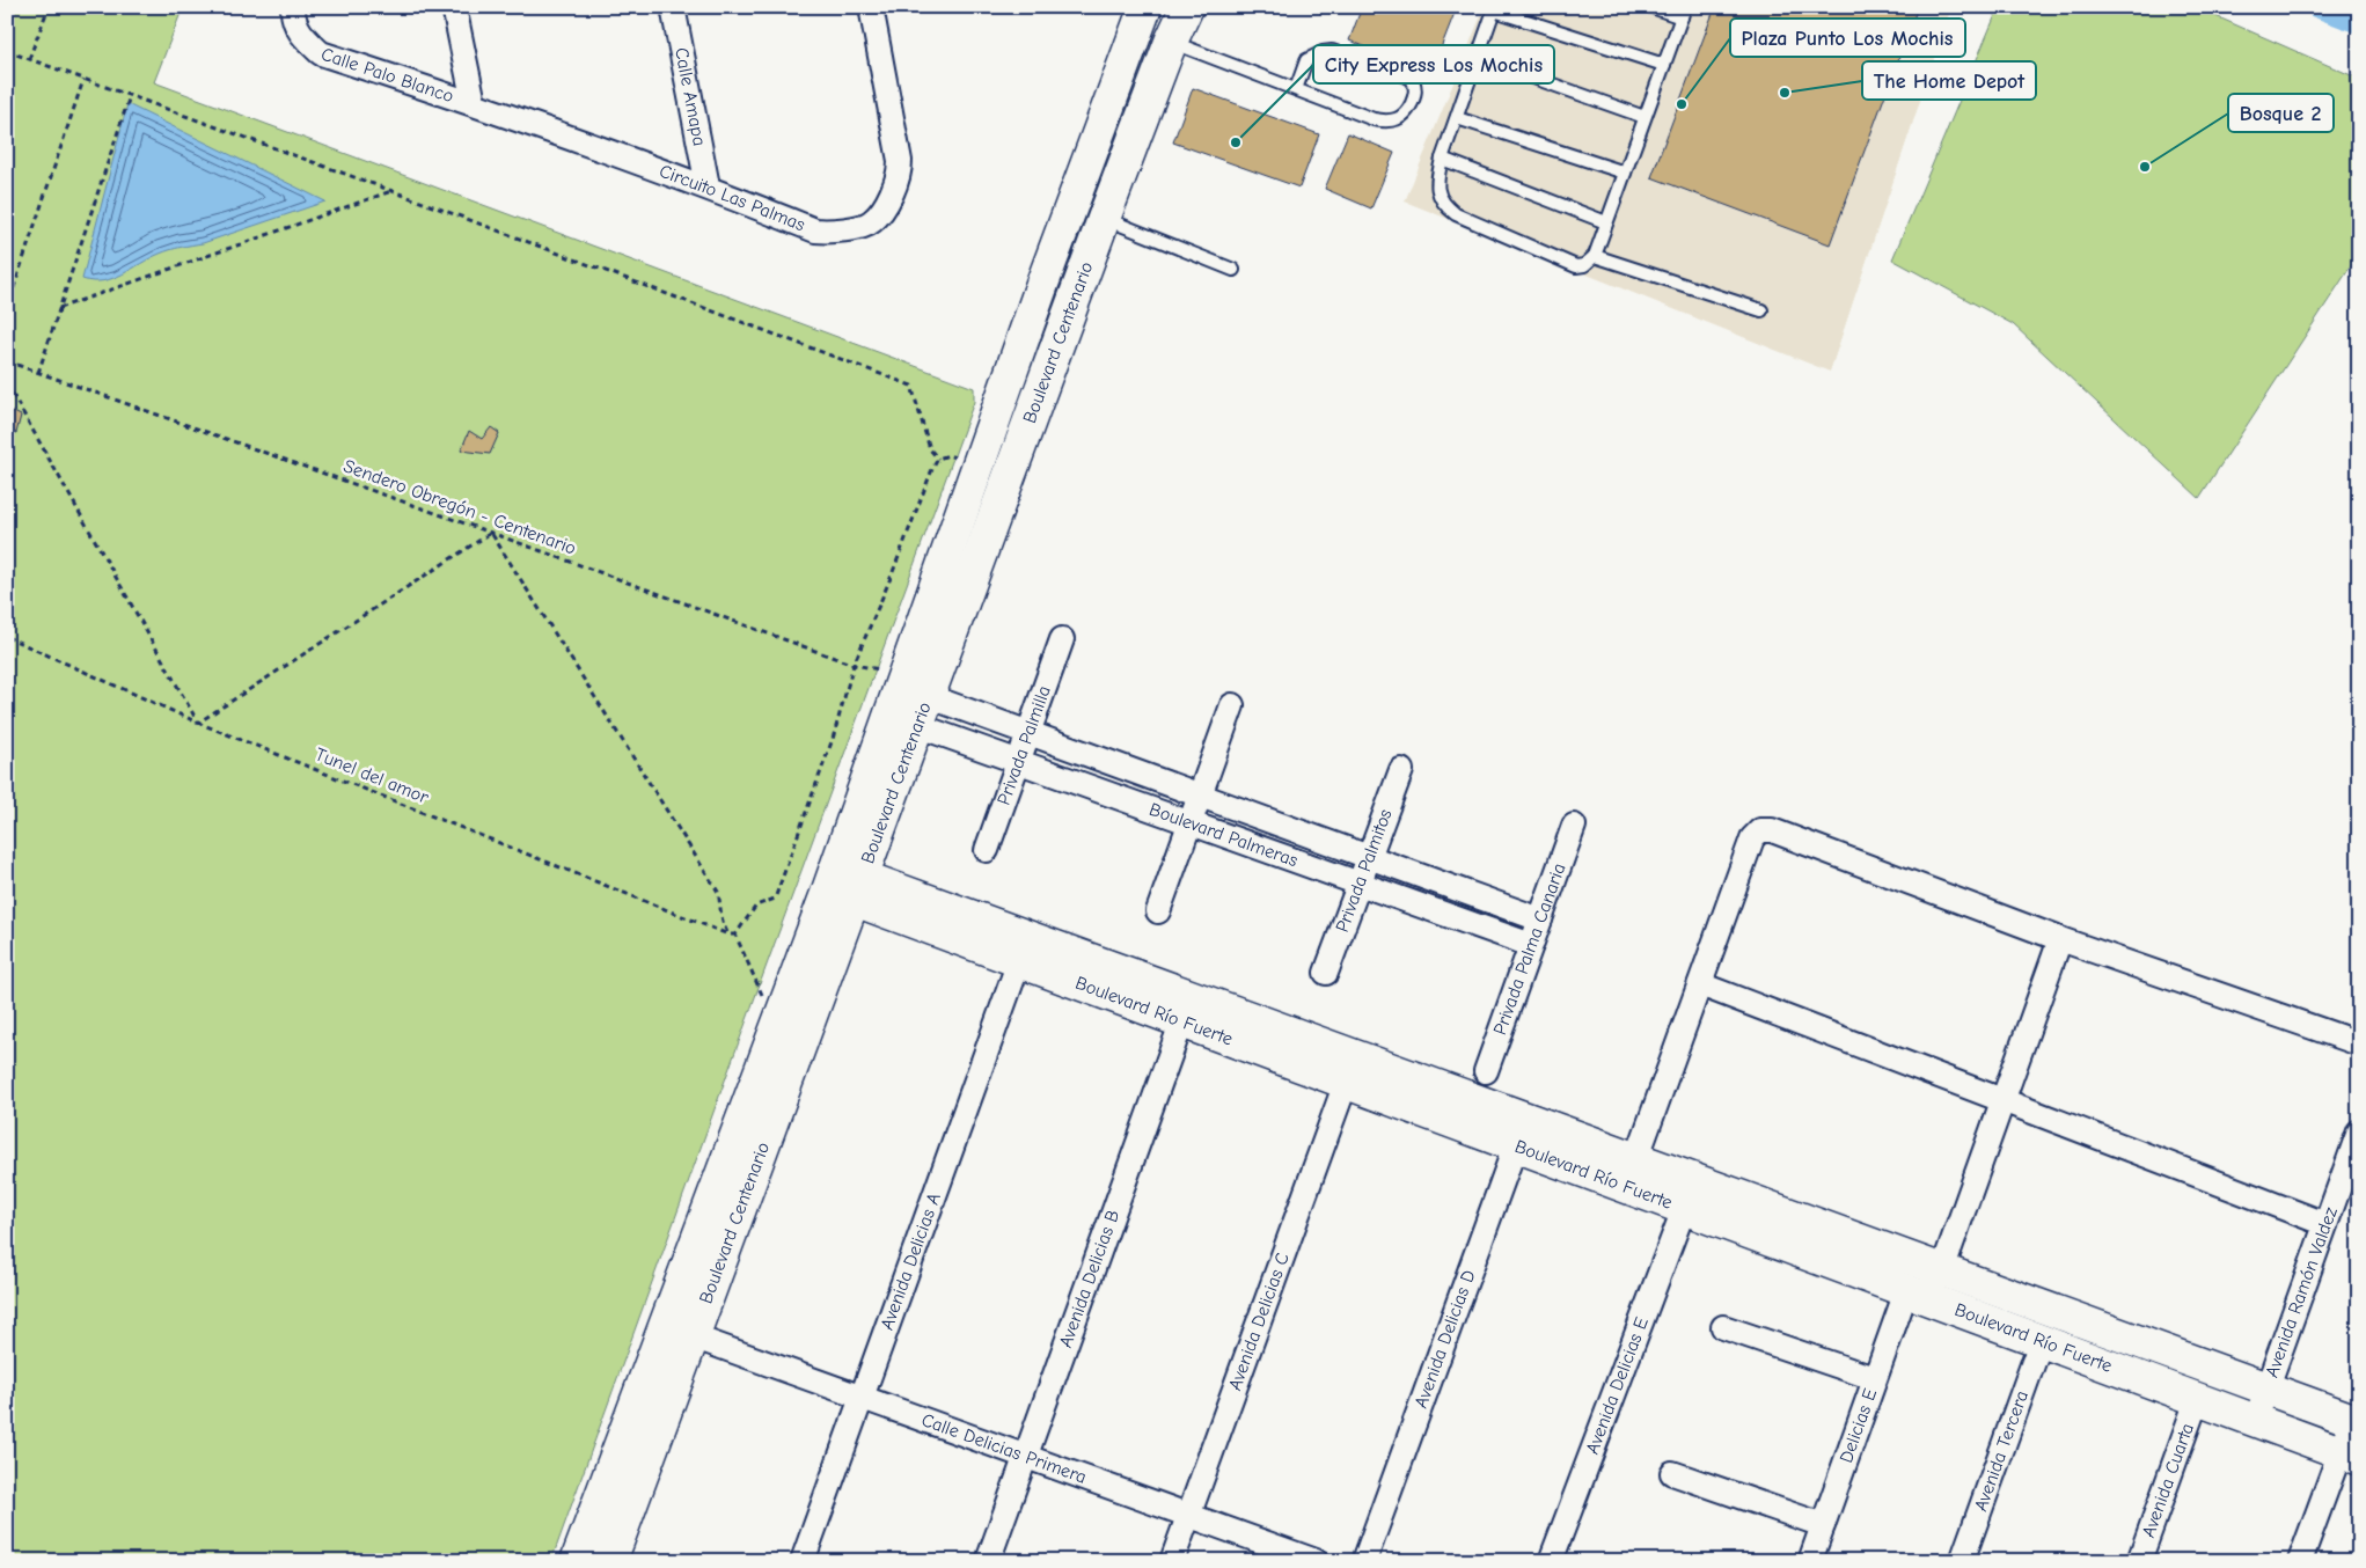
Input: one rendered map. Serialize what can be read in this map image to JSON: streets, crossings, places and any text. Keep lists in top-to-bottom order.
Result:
{
  "streets": {
    "main road": ["Boulevard Centenario", "Boulevard Río Fuerte"],
    "street": [
      "Calle Palo Blanco",
      "Calle Amapa",
      "Circuito Las Palmas",
      "Privada Palmilla",
      "Boulevard Palmeras",
      "Privada Palmitos",
      "Privada Palma Canaria",
      "Avenida Delicias A",
      "Avenida Delicias B",
      "Avenida Ramón Valdez",
      "Avenida Delicias C",
      "Avenida Delicias D",
      "Avenida Delicias E",
      "Delicias E",
      "Calle Delicias Primera",
      "Avenida Tercera",
      "Avenida Cuarta"
    ],
    "path": ["Sendero Obregón - Centenario", "Tunel del amor"]
  },
  "crossings": [
    ["Calle Palo Blanco", "Circuito Las Palmas"],
    ["Calle Amapa", "Circuito Las Palmas"],
    ["Boulevard Centenario", "Sendero Obregón - Centenario"],
    ["Boulevard Centenario", "Boulevard Palmeras"],
    ["Boulevard Centenario", "Boulevard Río Fuerte"],
    ["Boulevard Centenario", "Calle Delicias Primera"],
    ["Sendero Obregón - Centenario", "Boulevard Palmeras"],
    ["Privada Palmilla", "Boulevard Palmeras"],
    ["Boulevard Palmeras", "Privada Palmitos"],
    ["Boulevard Palmeras", "Privada Palma Canaria"],
    ["Boulevard Río Fuerte", "Avenida Delicias A"],
    ["Boulevard Río Fuerte", "Avenida Delicias B"],
    ["Boulevard Río Fuerte", "Avenida Ramón Valdez"],
    ["Boulevard Río Fuerte", "Avenida Delicias C"],
    ["Boulevard Río Fuerte", "Avenida Delicias D"],
    ["Boulevard Río Fuerte", "Avenida Delicias E"],
    ["Boulevard Río Fuerte", "Delicias E"],
    ["Boulevard Río Fuerte", "Avenida Tercera"],
    ["Boulevard Río Fuerte", "Avenida Cuarta"],
    ["Avenida Delicias A", "Calle Delicias Primera"],
    ["Avenida Delicias B", "Calle Delicias Primera"],
    ["Avenida Delicias C", "Calle Delicias Primera"]
  ],
  "places": [
    "The Home Depot",
    "Plaza Punto Los Mochis",
    "City Express Los Mochis",
    "Bosque 2"
  ]
}
